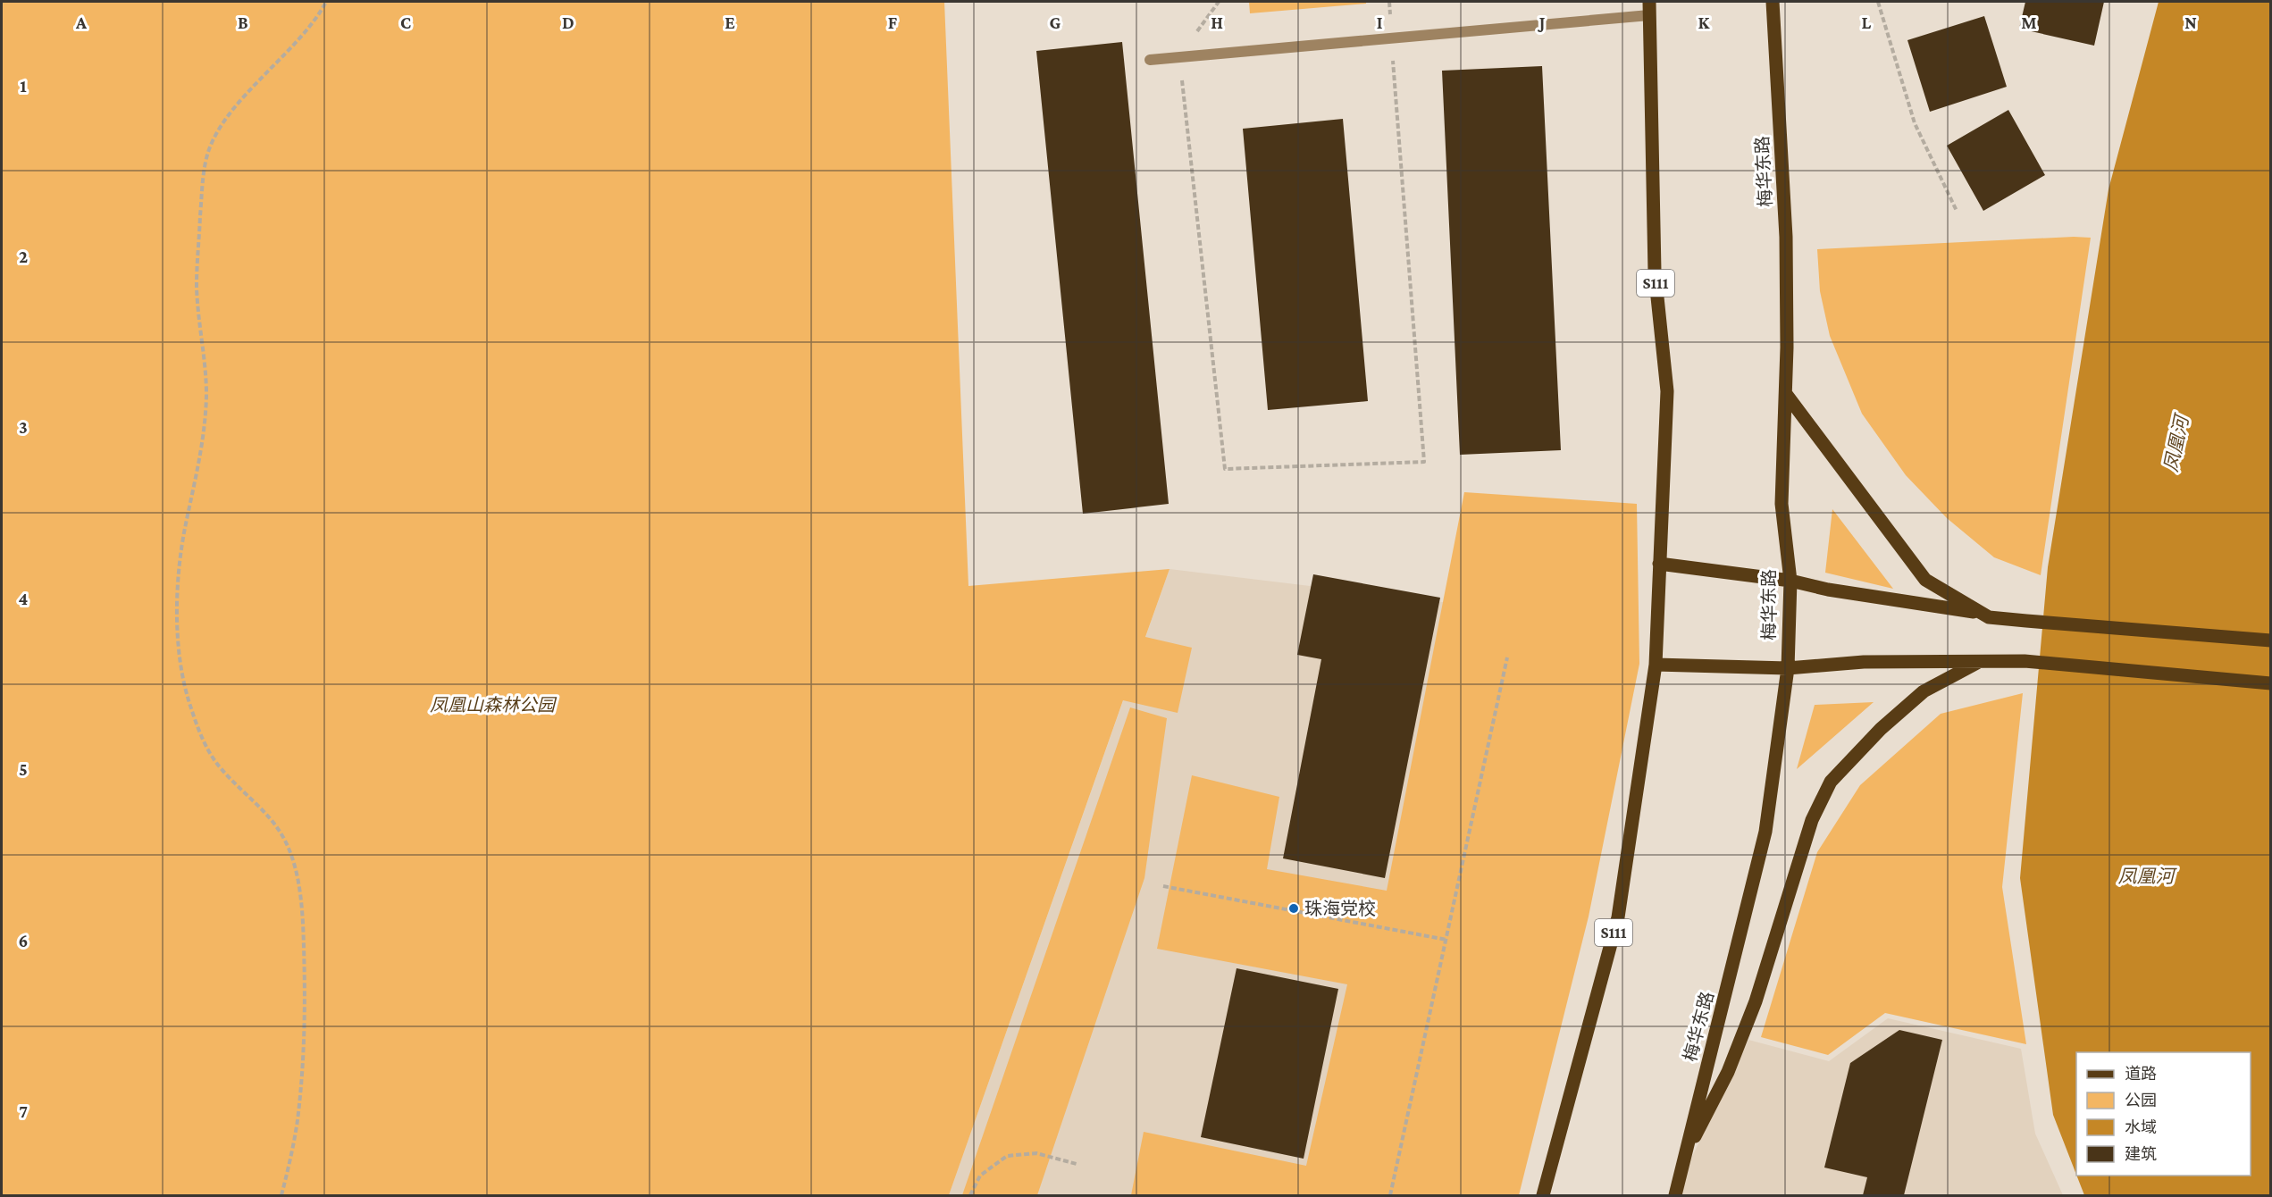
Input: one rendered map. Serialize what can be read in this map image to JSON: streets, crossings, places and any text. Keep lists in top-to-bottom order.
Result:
{
  "streets": {
    "main road": ["梅华东路", "S111"]
  },
  "water": ["凤凰河"],
  "parks": ["凤凰山森林公园"],
  "places": ["珠海党校"],
  "legend": [
    "道路",
    "公园",
    "水域",
    "建筑"
  ],
  "grid": {
    "columns": [
      "A",
      "B",
      "C",
      "D",
      "E",
      "F",
      "G",
      "H",
      "I",
      "J",
      "K",
      "L",
      "M",
      "N"
    ],
    "rows": [
      "1",
      "2",
      "3",
      "4",
      "5",
      "6",
      "7"
    ]
  }
}
